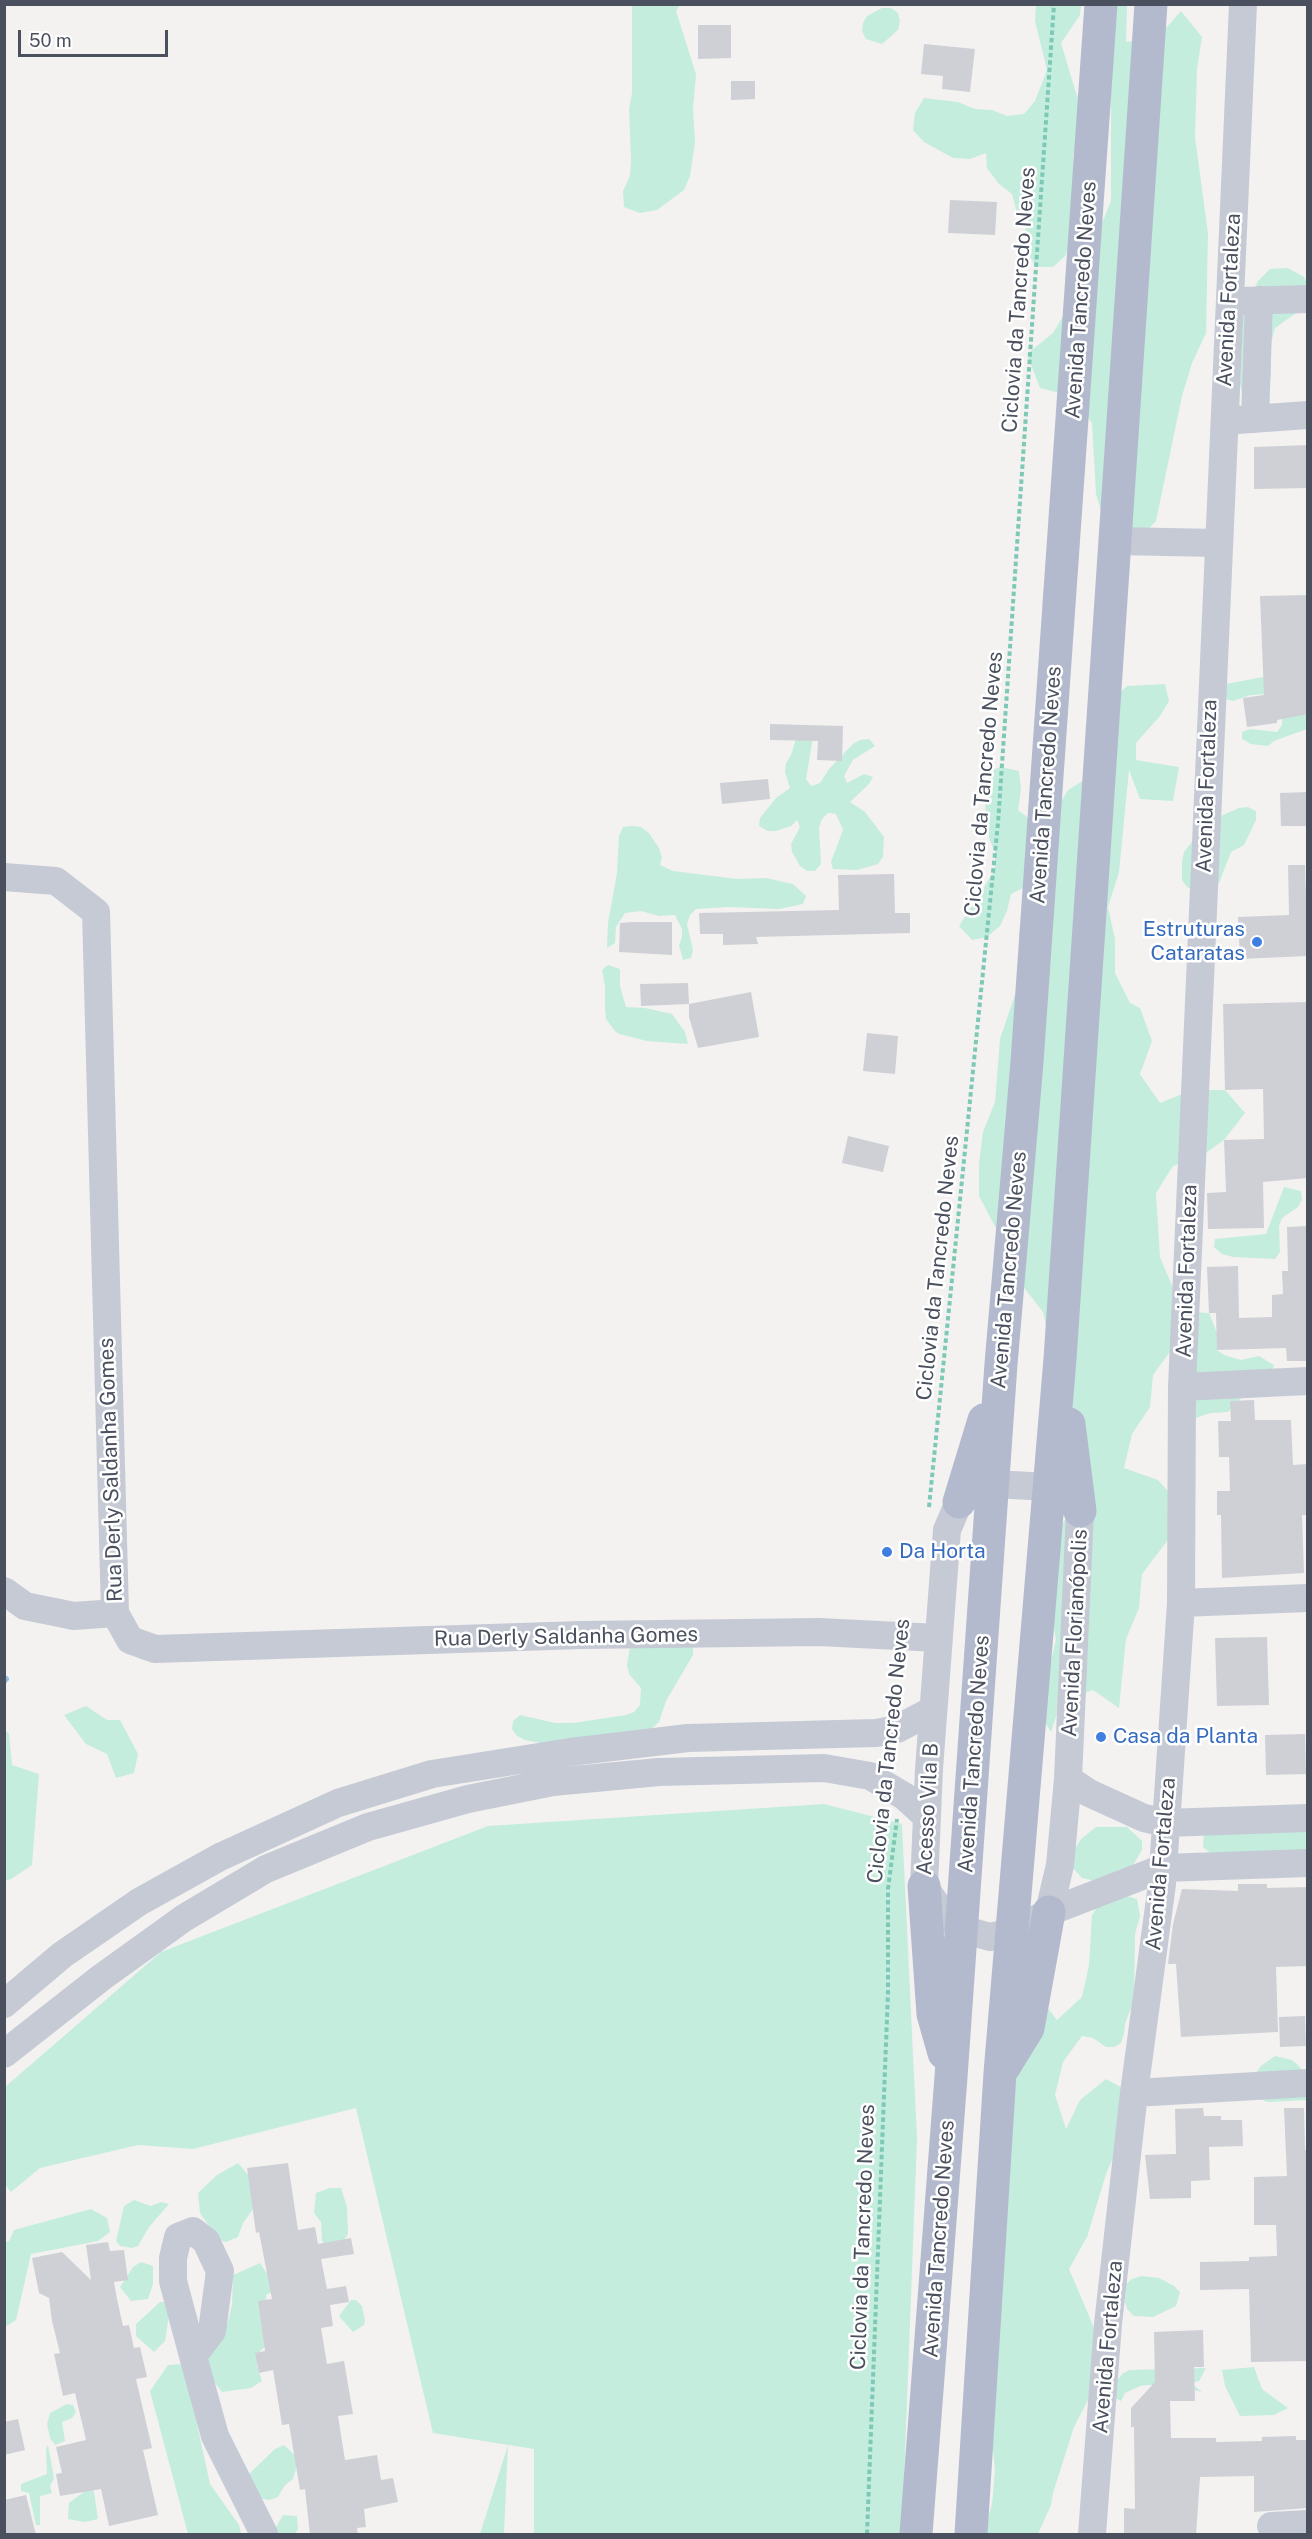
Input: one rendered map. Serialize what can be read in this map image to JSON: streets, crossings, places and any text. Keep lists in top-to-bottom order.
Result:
{
  "streets": {
    "main road": ["Avenida Tancredo Neves"],
    "street": [
      "Avenida Fortaleza",
      "Rua Derly Saldanha Gomes",
      "Avenida Florianópolis",
      "Acesso Vila B"
    ],
    "path": ["Ciclovia da Tancredo Neves"]
  },
  "crossings": [
    ["Ciclovia da Tancredo Neves", "Acesso Vila B"],
    ["Avenida Tancredo Neves", "Acesso Vila B"],
    ["Rua Derly Saldanha Gomes", "Acesso Vila B"]
  ],
  "places": ["Estruturas Cataratas", "Da Horta", "Casa da Planta"],
  "scale_bar": "50 m"
}
